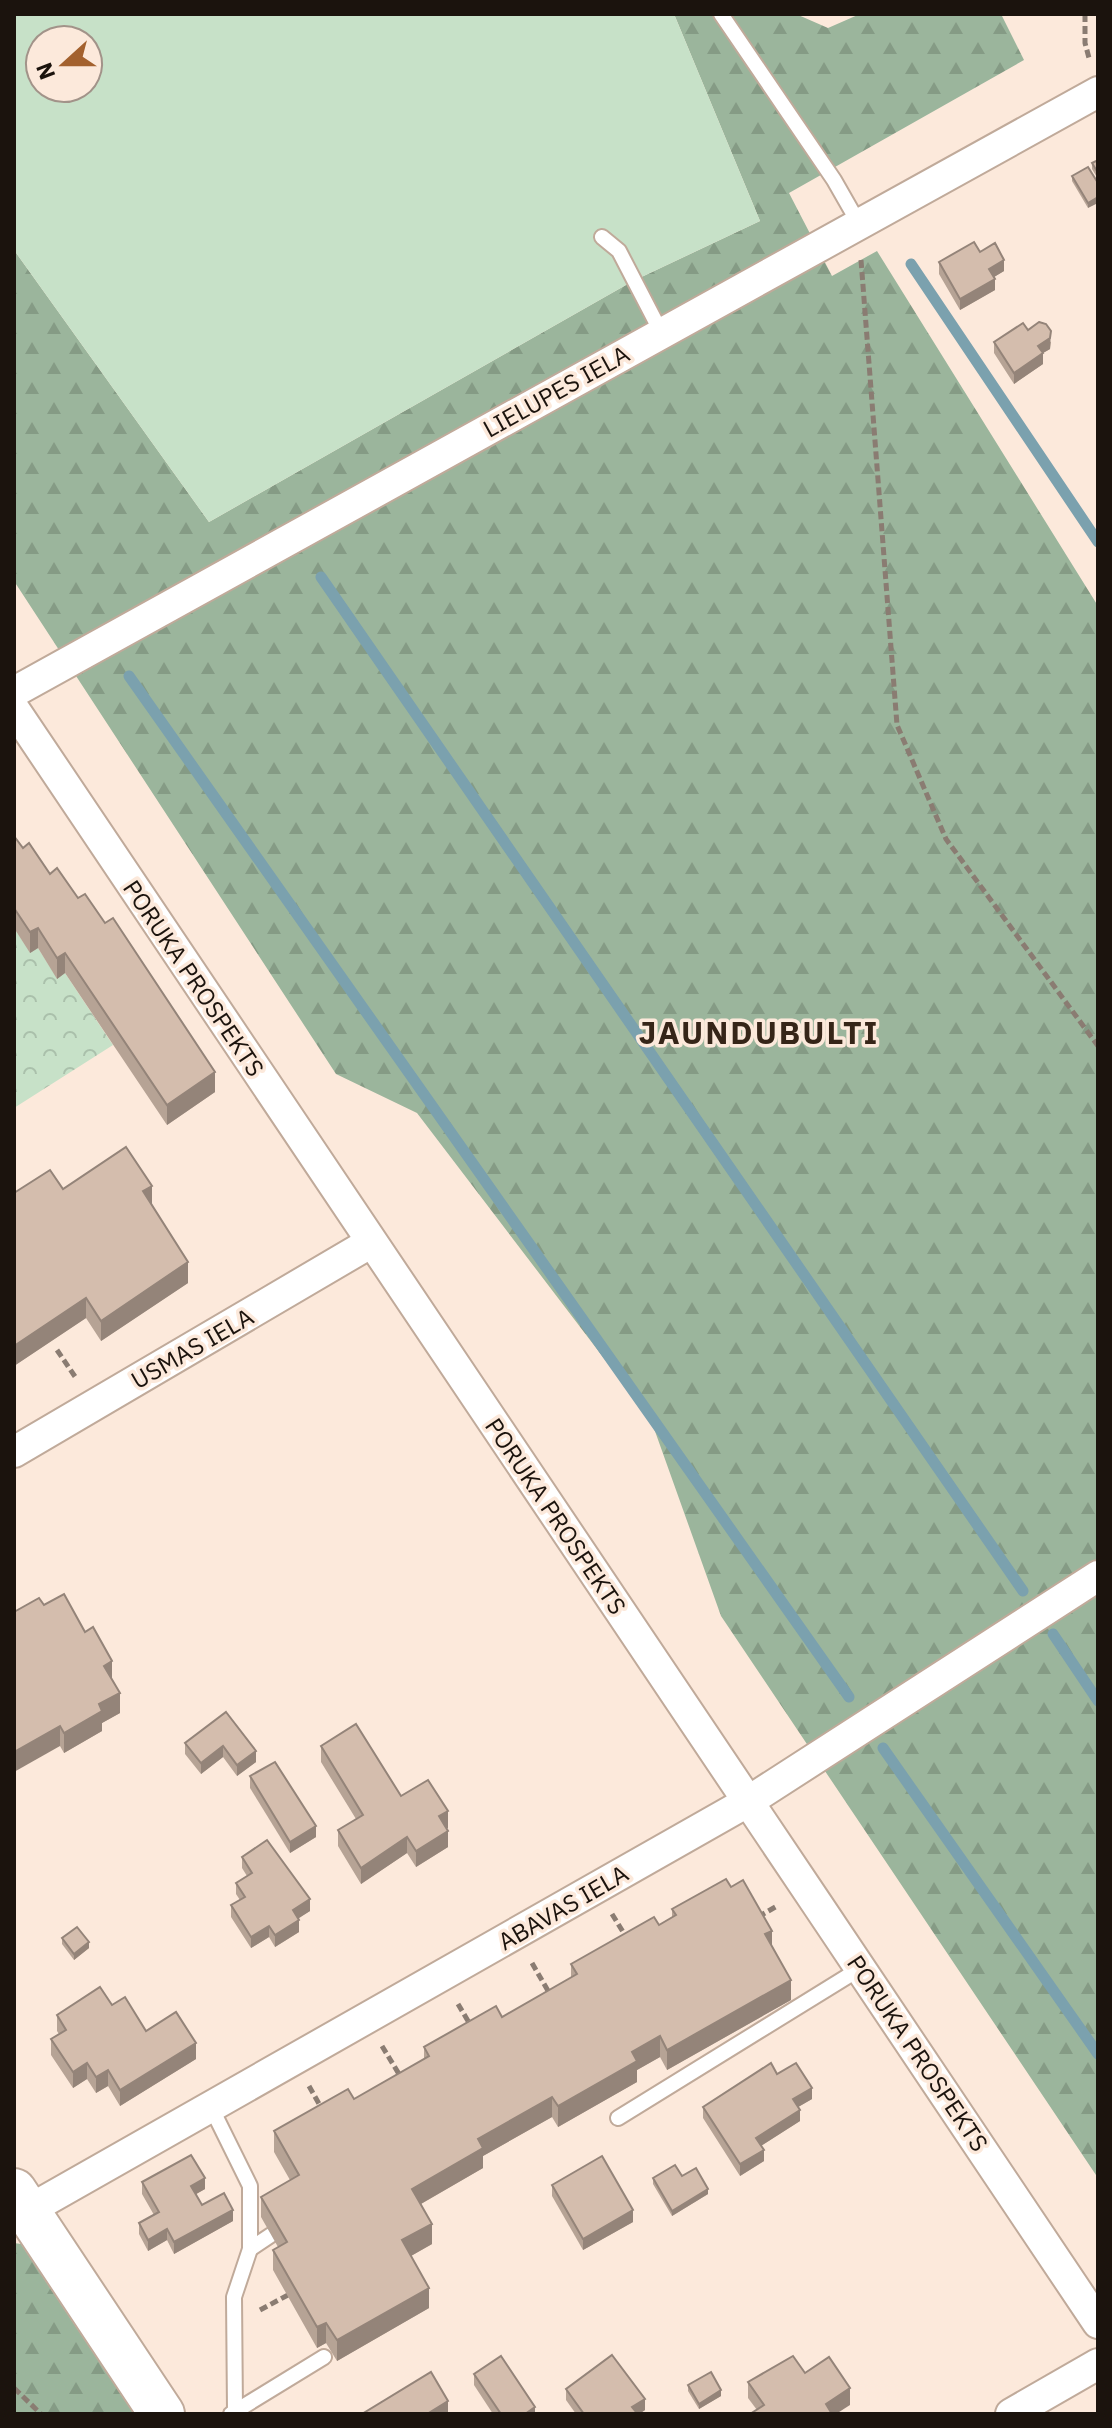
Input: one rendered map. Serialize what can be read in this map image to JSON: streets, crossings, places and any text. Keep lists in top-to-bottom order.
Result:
{
  "streets": {
    "street": [
      "LIELUPES IELA",
      "PORUKA PROSPEKTS",
      "USMAS IELA",
      "ABAVAS IELA"
    ]
  },
  "crossings": [
    ["PORUKA PROSPEKTS", "USMAS IELA"],
    ["PORUKA PROSPEKTS", "ABAVAS IELA"]
  ],
  "districts": ["JAUNDUBULTI"],
  "north": "left"
}
